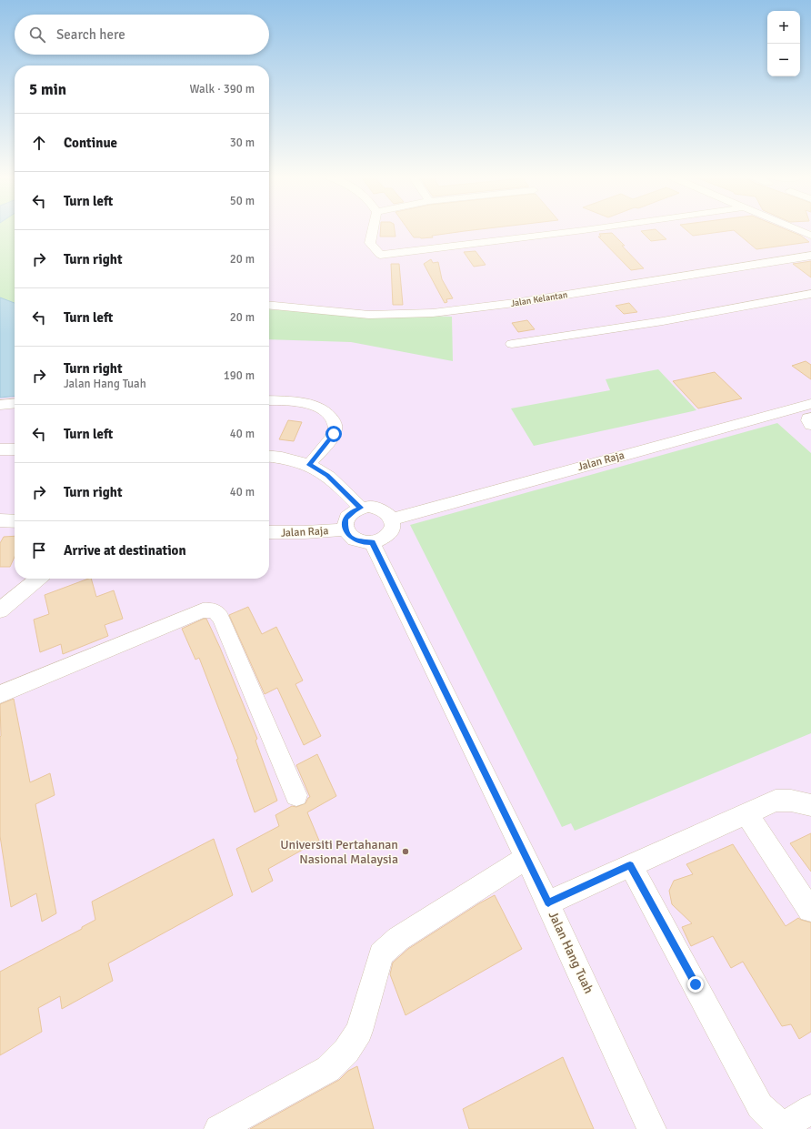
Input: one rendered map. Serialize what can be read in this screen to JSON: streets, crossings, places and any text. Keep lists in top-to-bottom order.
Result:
{
  "streets": {
    "street": ["Jalan Kelantan", "Jalan Raja", "Jalan Hang Tuah"]
  },
  "crossings": [
    ["Jalan Raja", "Jalan Hang Tuah"]
  ],
  "places": ["Universiti Pertahanan Nasional Malaysia"],
  "page": {
    "map_buttons": ["+", "−"],
    "search": "Search here",
    "heading": ["5 min", "Walk · 390 m"],
    "list": [
      ["Continue", "30 m"],
      ["Turn left", "50 m"],
      ["Turn right", "20 m"],
      ["Turn left", "20 m"],
      ["Turn right", "Jalan Hang Tuah", "190 m"],
      ["Turn left", "40 m"],
      ["Turn right", "40 m"],
      "Arrive at destination"
    ]
  }
}
